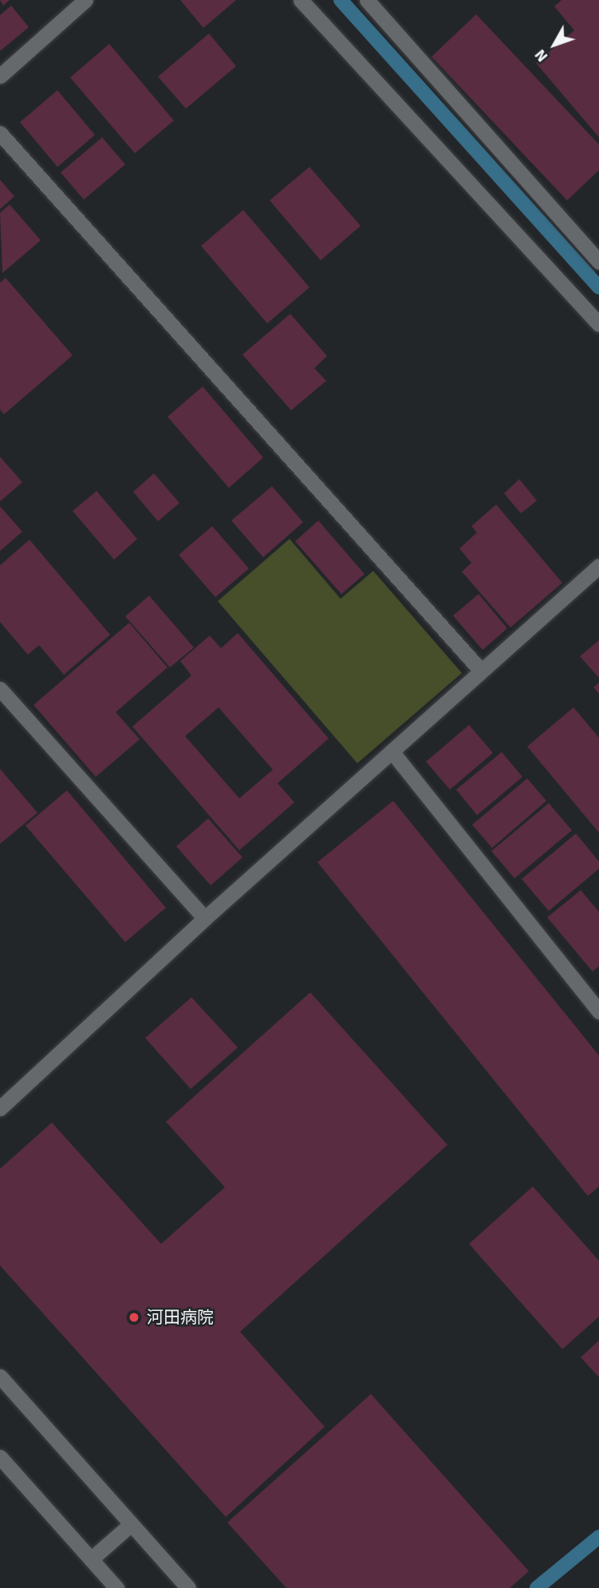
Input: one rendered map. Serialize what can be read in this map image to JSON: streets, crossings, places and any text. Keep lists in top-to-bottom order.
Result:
{
  "places": ["河田病院"],
  "north": "bottom left"
}
